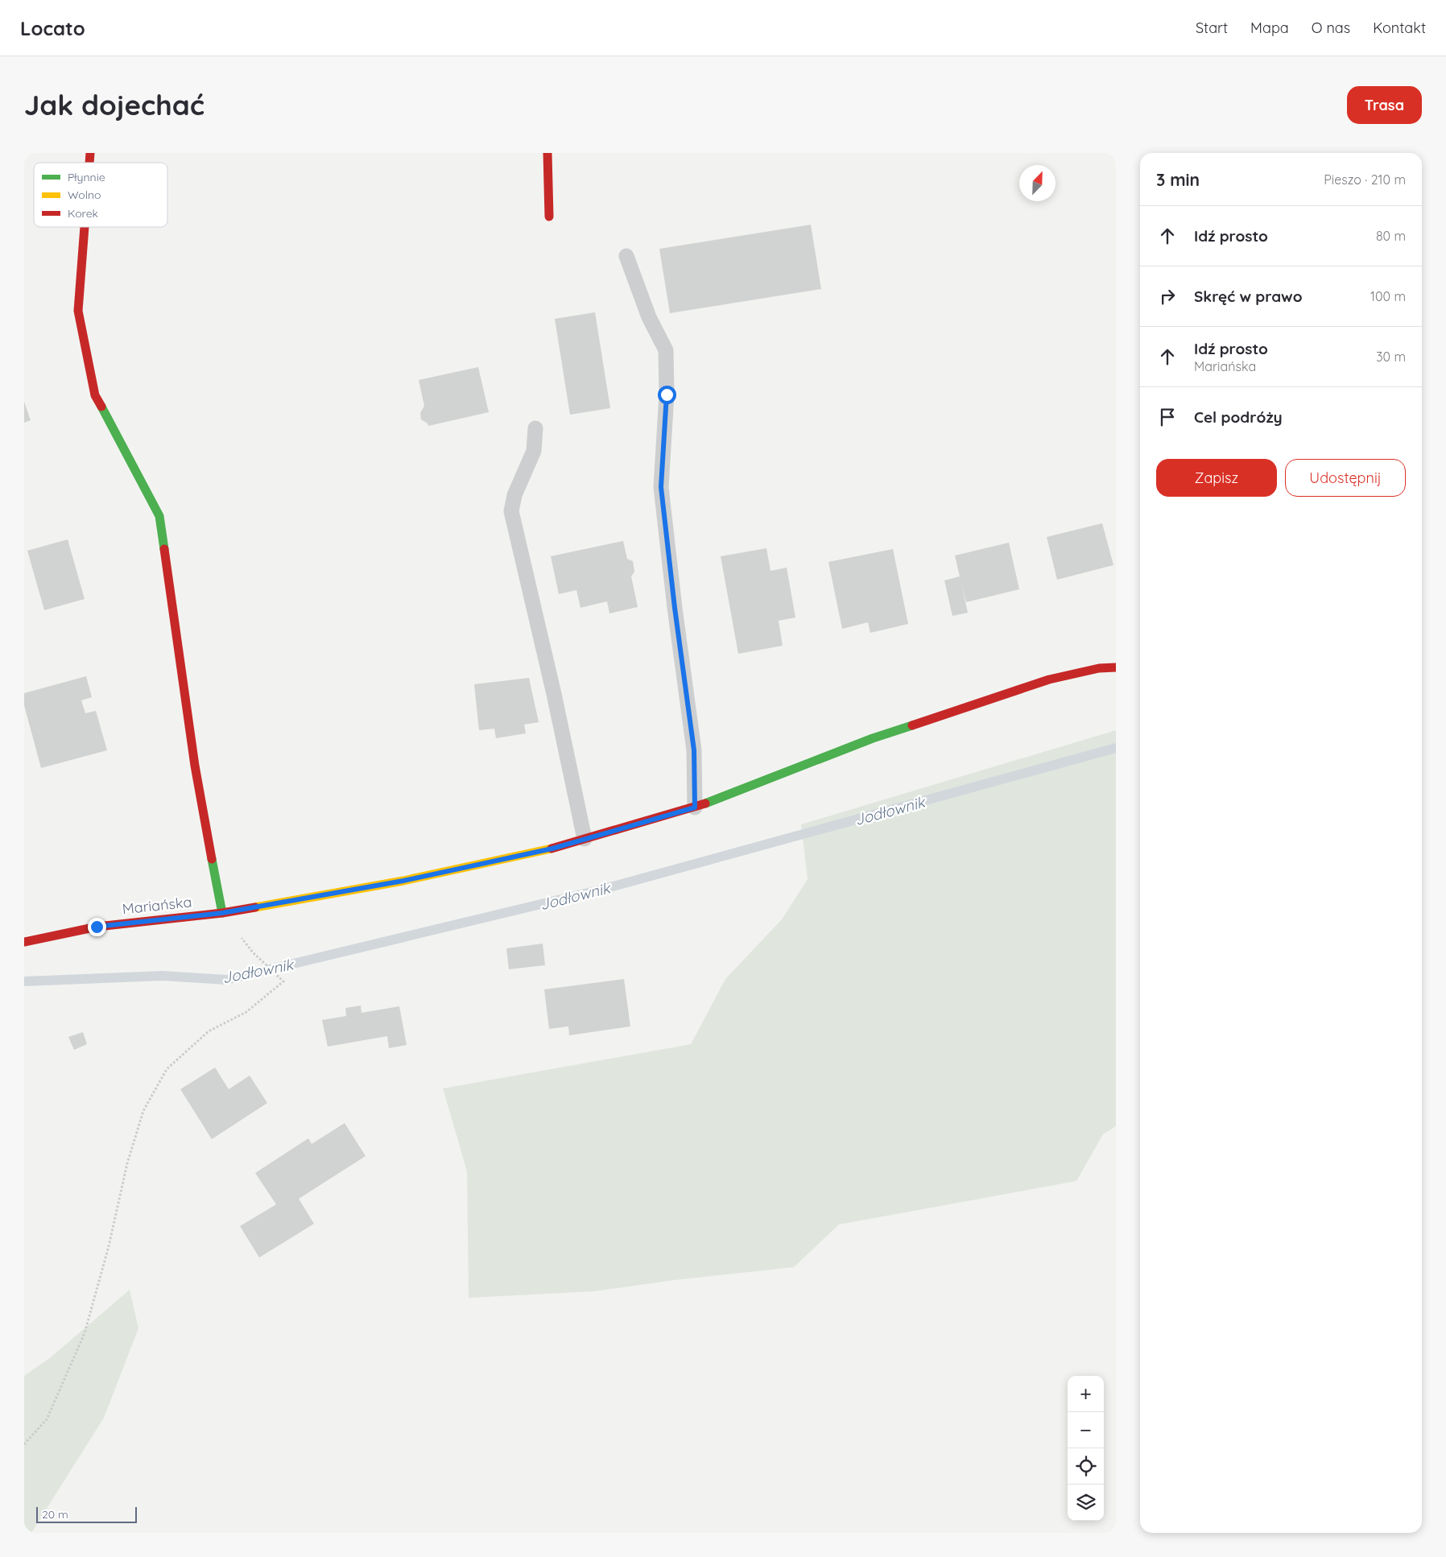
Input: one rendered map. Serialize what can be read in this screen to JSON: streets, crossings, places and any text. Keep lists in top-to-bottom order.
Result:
{
  "streets": {
    "street": ["Mariańska"]
  },
  "water": ["Jodłownik"],
  "legend": ["Płynnie", "Wolno", "Korek"],
  "scale_bar": "20 m",
  "north": "top right",
  "page": {
    "header": "Locato",
    "nav": [
      "Start",
      "Mapa",
      "O nas",
      "Kontakt"
    ],
    "buttons": [
      "Trasa",
      ["Zapisz", "Udostępnij"]
    ],
    "title": "Jak dojechać",
    "heading": ["3 min", "Pieszo · 210 m"],
    "list": [
      ["Idź prosto", "80 m"],
      ["Skręć w prawo", "100 m"],
      ["Idź prosto", "Mariańska", "30 m"],
      "Cel podróży"
    ],
    "map_buttons": ["+", "−"],
    "scale": "20 m"
  }
}
